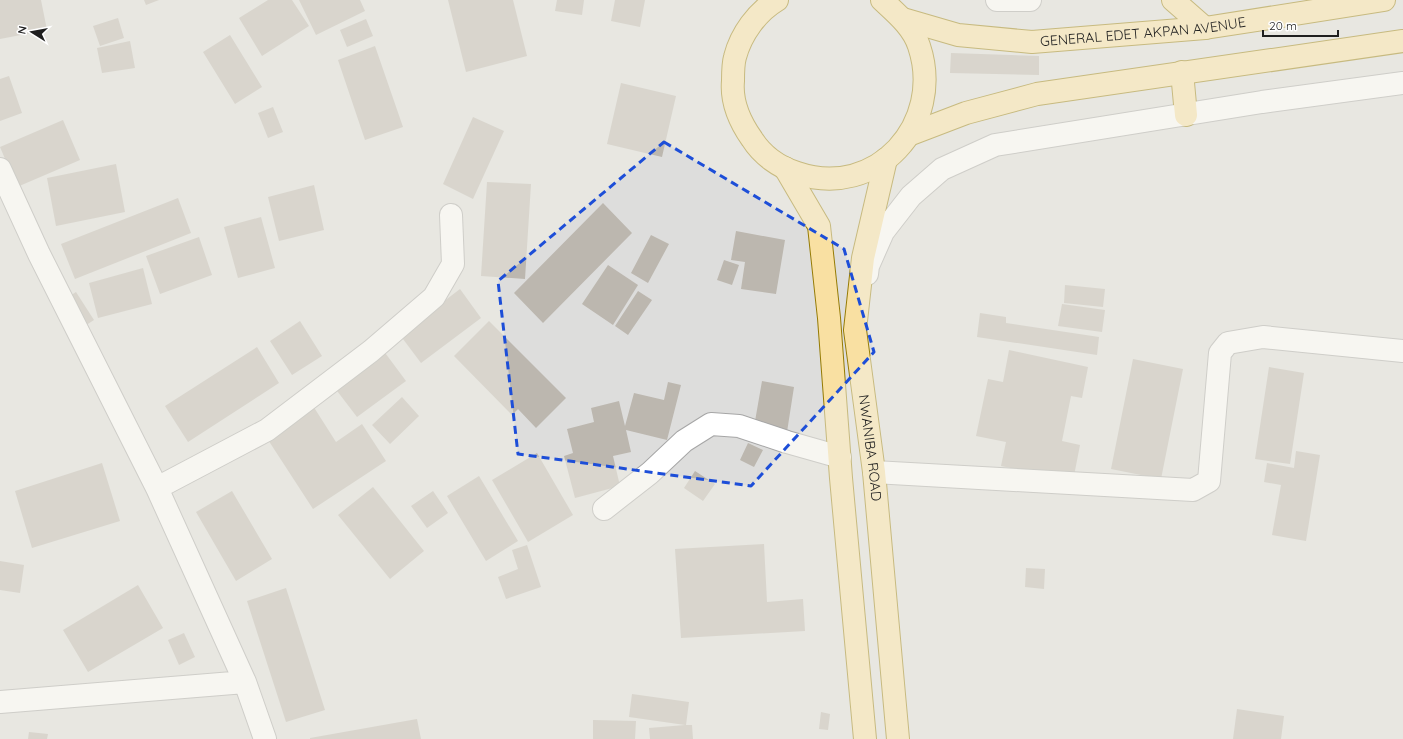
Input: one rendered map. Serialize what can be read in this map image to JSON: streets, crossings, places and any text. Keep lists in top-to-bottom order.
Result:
{
  "streets": {
    "main road": ["GENERAL EDET AKPAN AVENUE", "NWANIBA ROAD"]
  },
  "scale_bar": "20 m",
  "north": "left"
}
